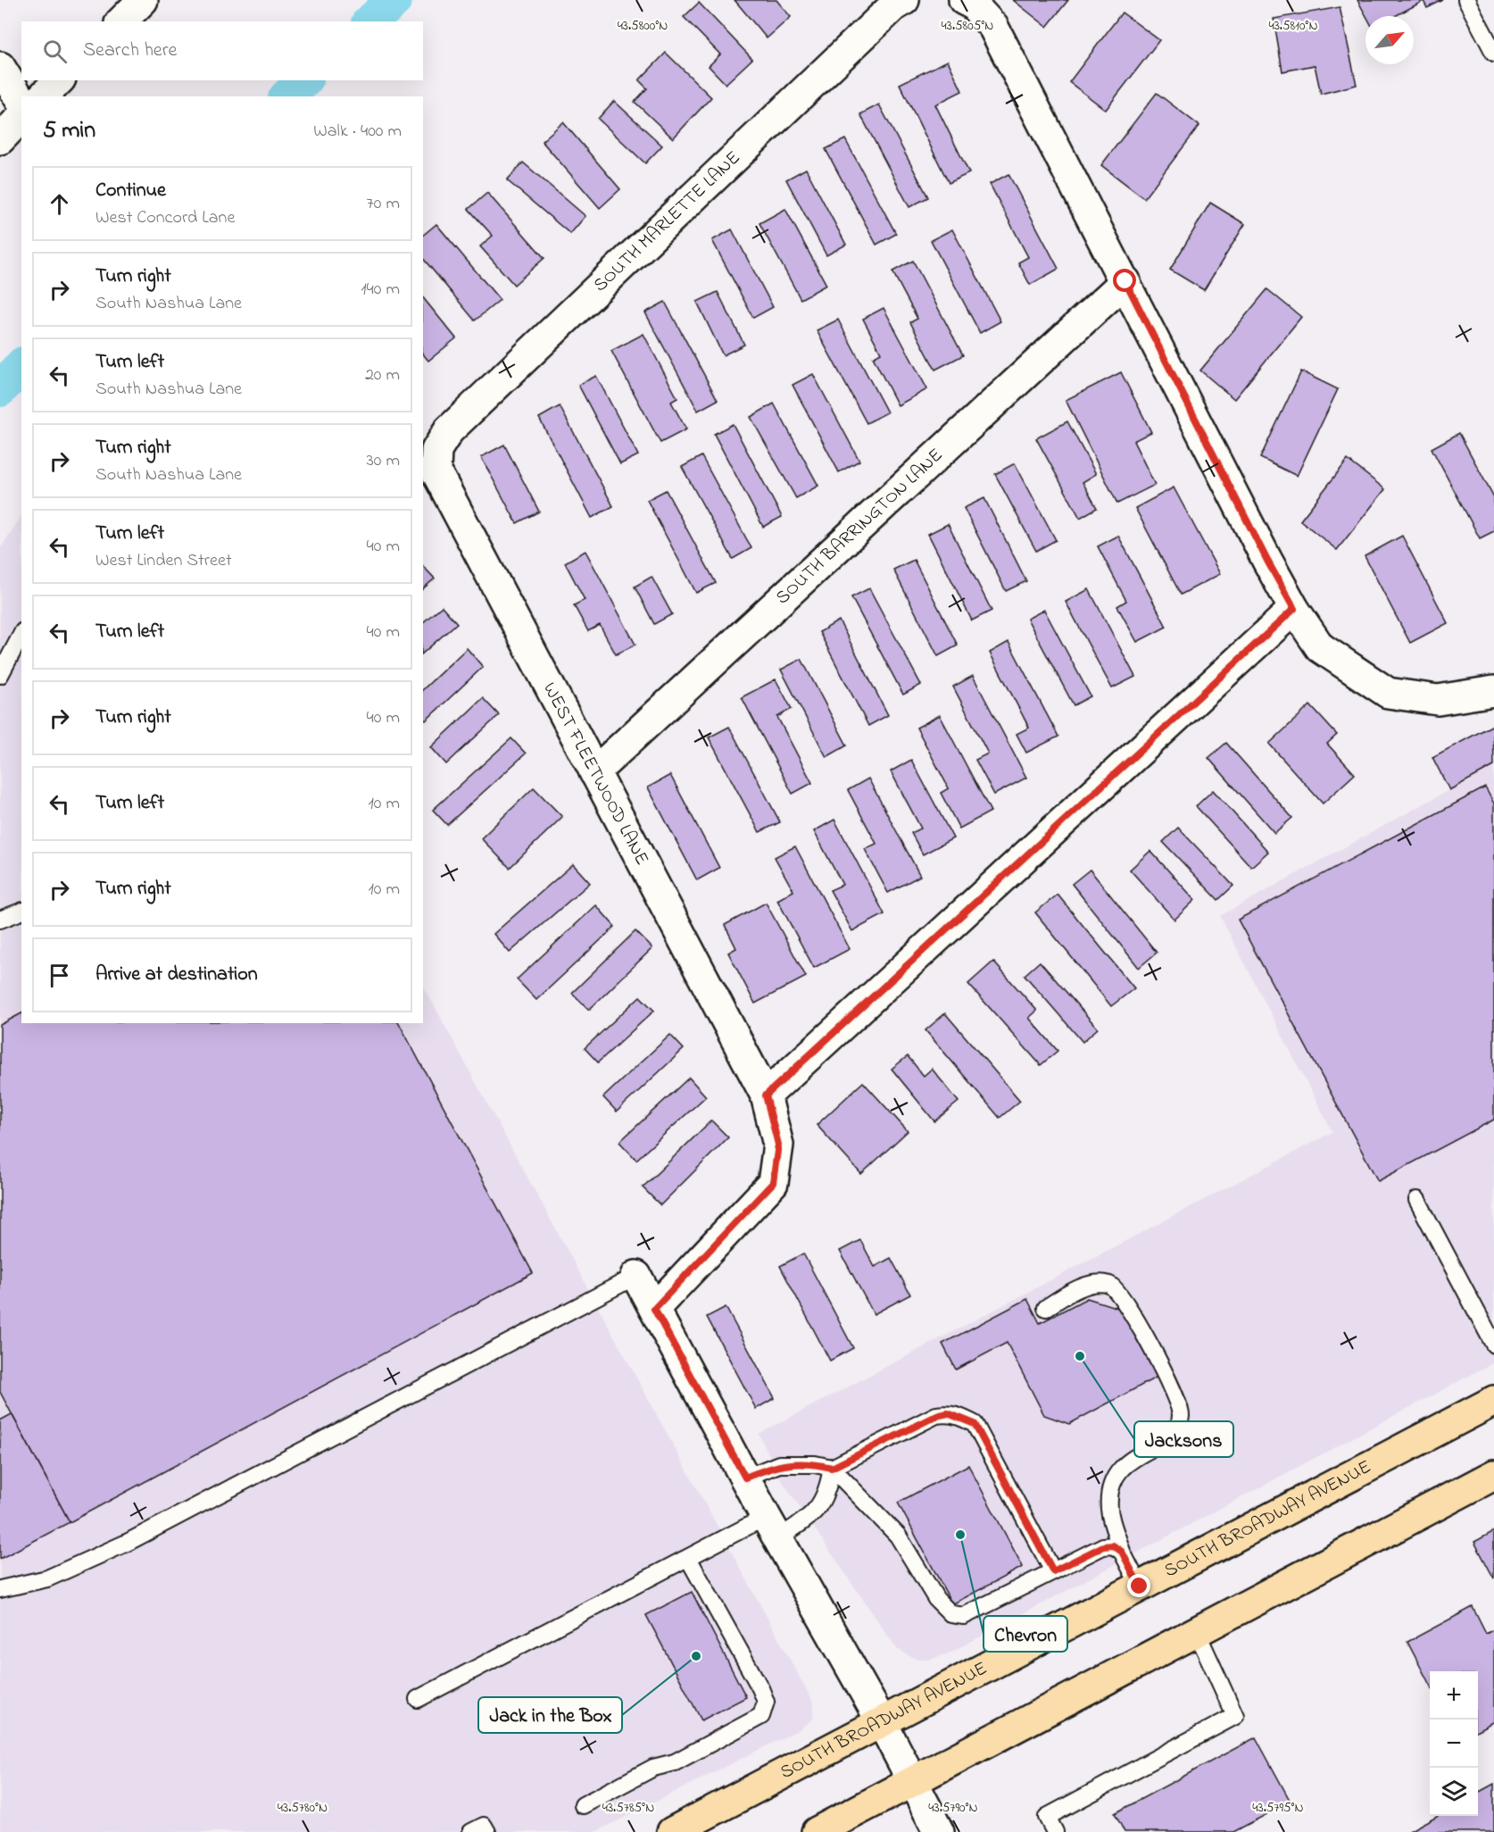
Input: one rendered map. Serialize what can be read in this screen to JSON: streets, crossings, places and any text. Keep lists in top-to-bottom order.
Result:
{
  "streets": {
    "main road": ["SOUTH BROADWAY AVENUE"],
    "street": ["SOUTH MARLETTE LANE", "SOUTH BARRINGTON LANE", "WEST FLEETWOOD LANE"]
  },
  "crossings": [
    ["SOUTH MARLETTE LANE", "WEST FLEETWOOD LANE"],
    ["SOUTH BARRINGTON LANE", "WEST FLEETWOOD LANE"]
  ],
  "places": ["Jacksons", "Chevron", "Jack in the Box"],
  "north": "top right",
  "page": {
    "search": "Search here",
    "heading": ["5 min", "Walk · 400 m"],
    "list": [
      ["Continue", "West Concord Lane", "70 m"],
      ["Turn right", "South Nashua Lane", "140 m"],
      ["Turn left", "South Nashua Lane", "20 m"],
      ["Turn right", "South Nashua Lane", "30 m"],
      ["Turn left", "West Linden Street", "40 m"],
      ["Turn left", "40 m"],
      ["Turn right", "40 m"],
      ["Turn left", "10 m"],
      ["Turn right", "10 m"],
      "Arrive at destination"
    ],
    "map_buttons": ["+", "−"]
  },
  "coordinates": [
    "43.5800°N",
    "43.5805°N",
    "43.5810°N",
    "43.5780°N",
    "43.5785°N",
    "43.5790°N",
    "43.5795°N"
  ]
}
